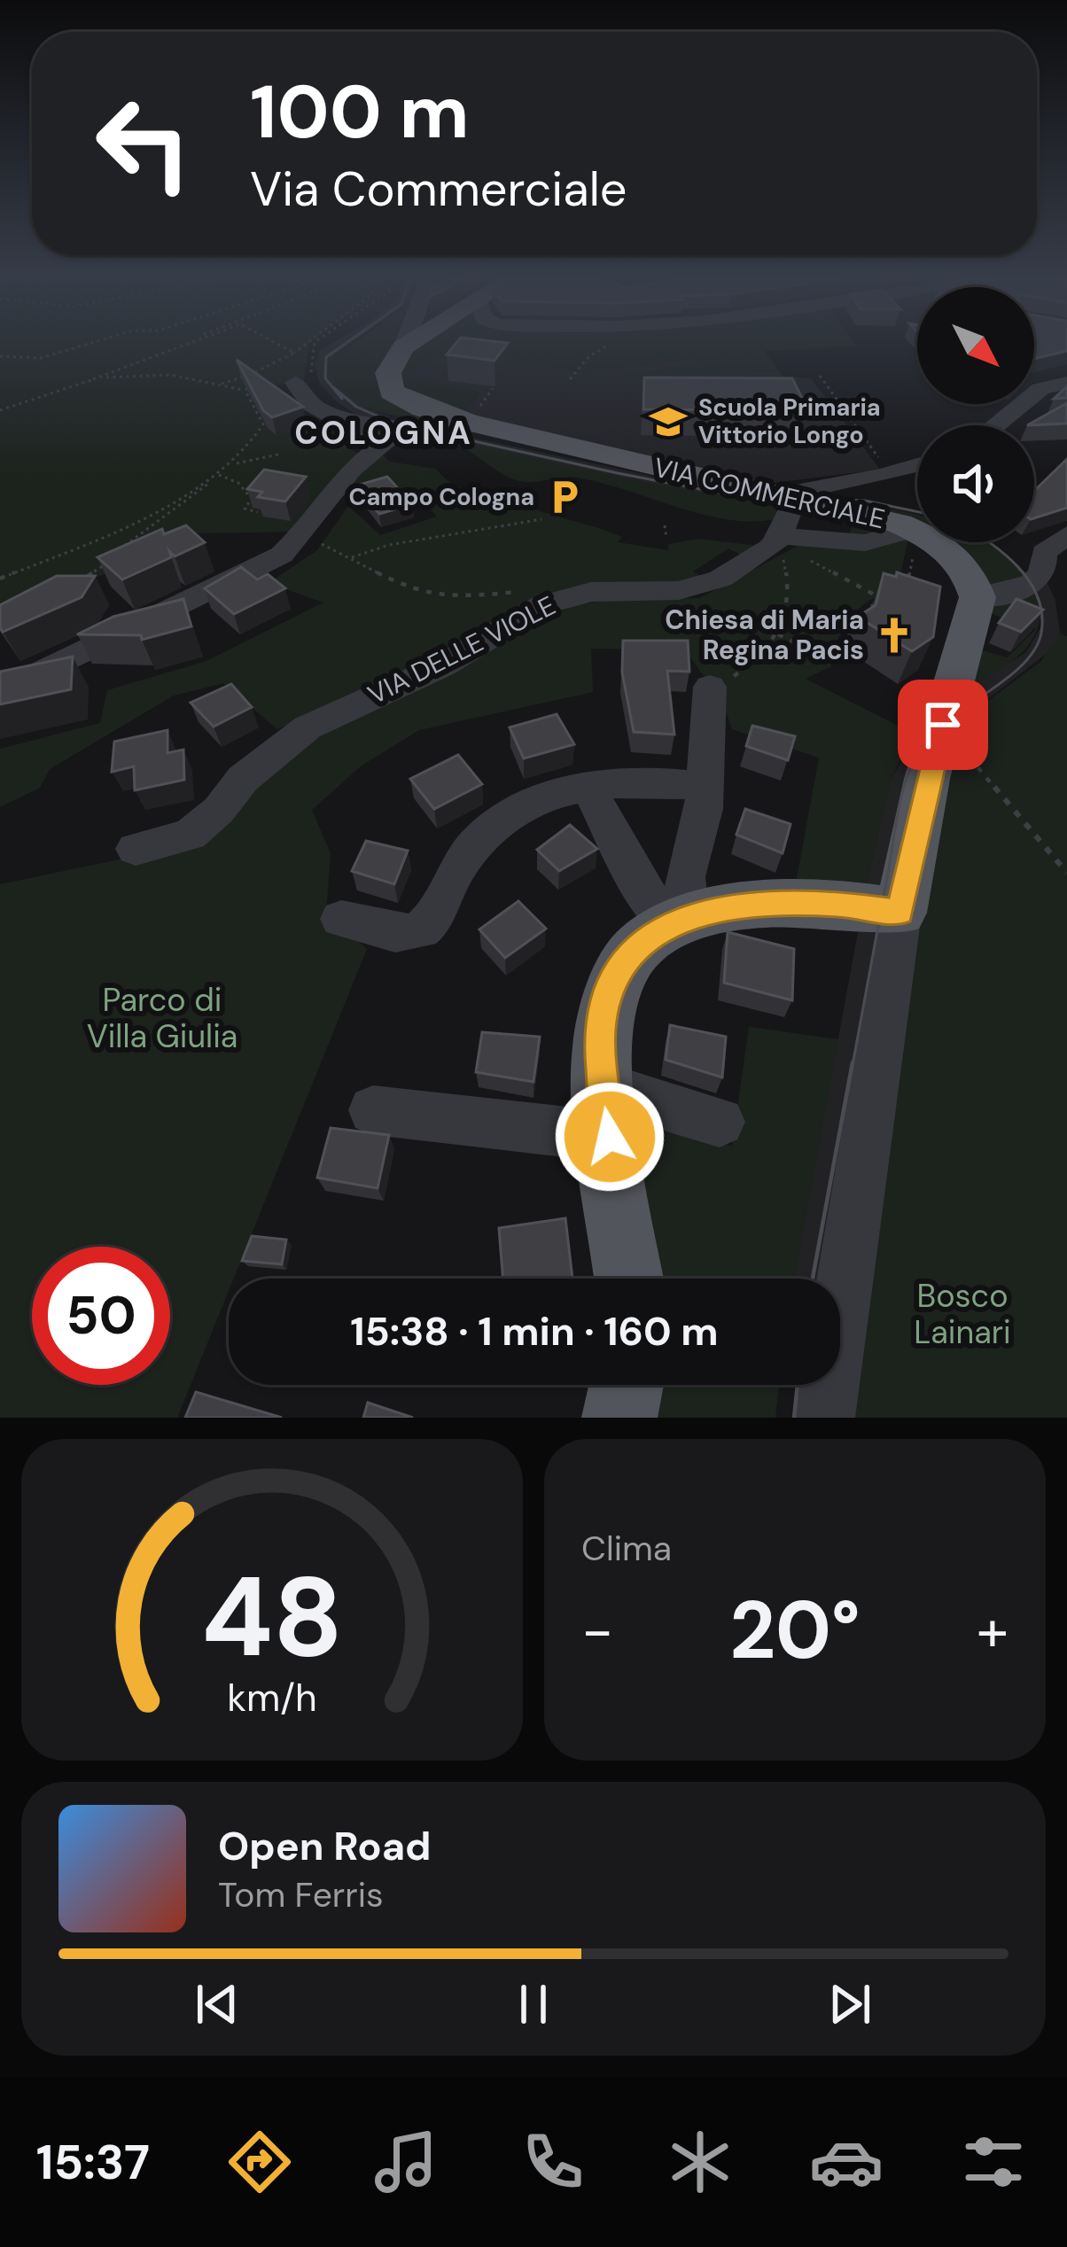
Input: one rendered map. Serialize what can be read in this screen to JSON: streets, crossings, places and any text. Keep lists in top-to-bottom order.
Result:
{
  "streets": {
    "main road": ["VIA COMMERCIALE"],
    "street": ["VIA DELLE VIOLE"]
  },
  "crossings": [
    ["VIA COMMERCIALE", "VIA DELLE VIOLE"]
  ],
  "districts": ["COLOGNA"],
  "parks": ["Parco di Villa Giulia", "Bosco Lainari"],
  "places": {
    "school or university": ["Scuola Primaria Vittorio Longo"],
    "parking": ["Campo Cologna"],
    "church": ["Chiesa di Maria Regina Pacis"]
  },
  "north": "bottom right",
  "page": {
    "turn": ["100 m", "Via Commerciale"],
    "limit": "50",
    "trip": "15:38 · 1 min · 160 m",
    "tile": "Clima",
    "heat": ["−", "20°", "+"],
    "song": ["Open Road", "Tom Ferris"],
    "tabs": "15:37",
    "gauge": ["48", "km/h"]
  }
}
